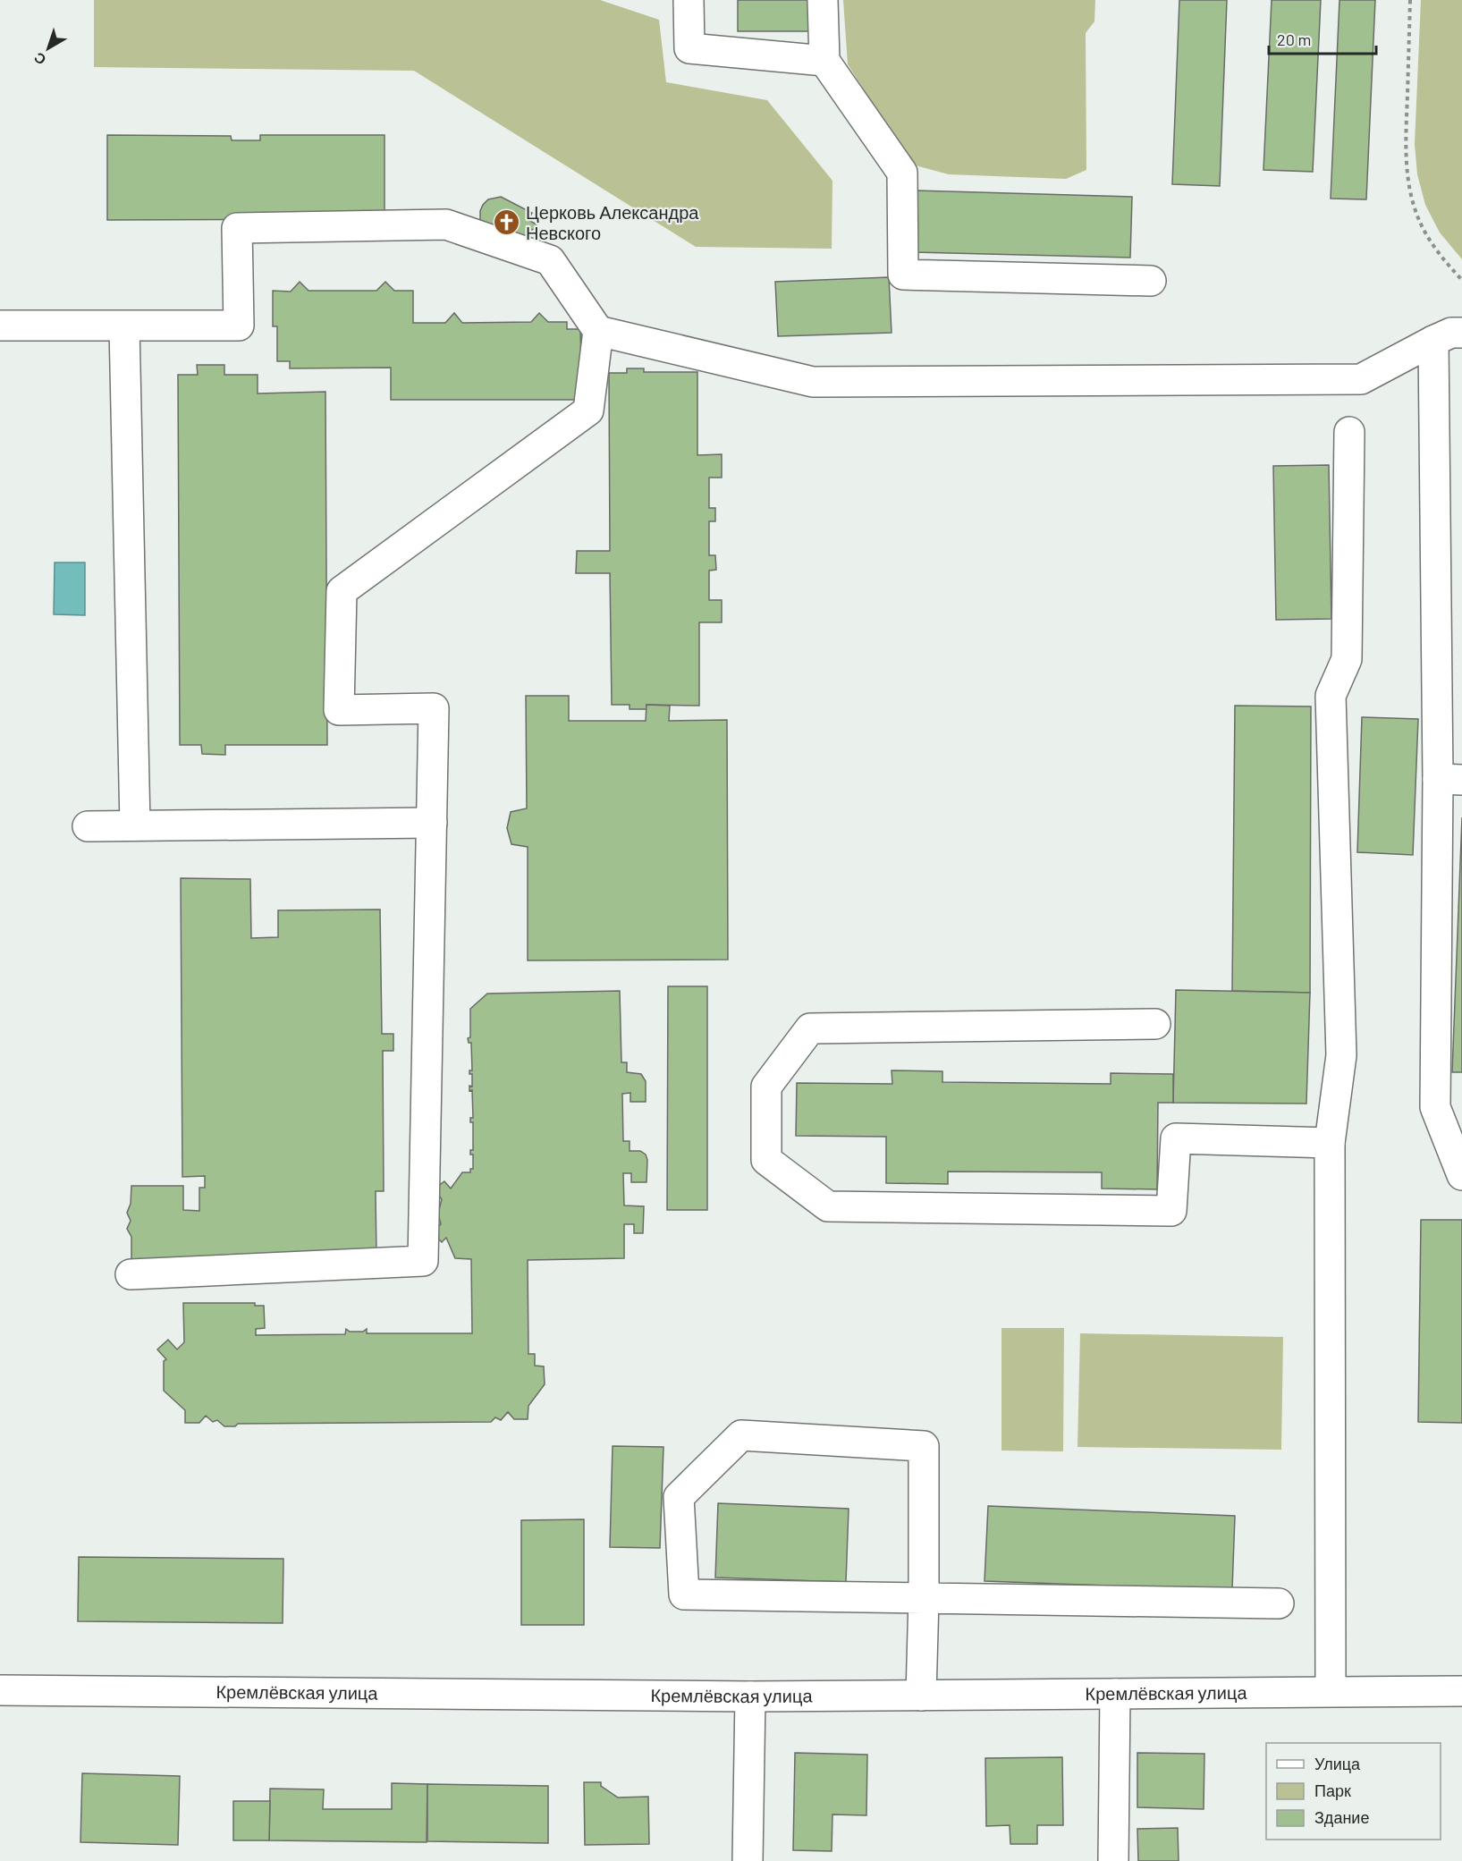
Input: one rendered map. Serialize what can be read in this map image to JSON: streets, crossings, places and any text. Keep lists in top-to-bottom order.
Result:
{
  "streets": {
    "street": ["Кремлёвская улица"]
  },
  "places": {
    "church": ["Церковь Александра Невского"]
  },
  "legend": ["Улица", "Парк", "Здание"],
  "scale_bar": "20 m",
  "north": "bottom left"
}
